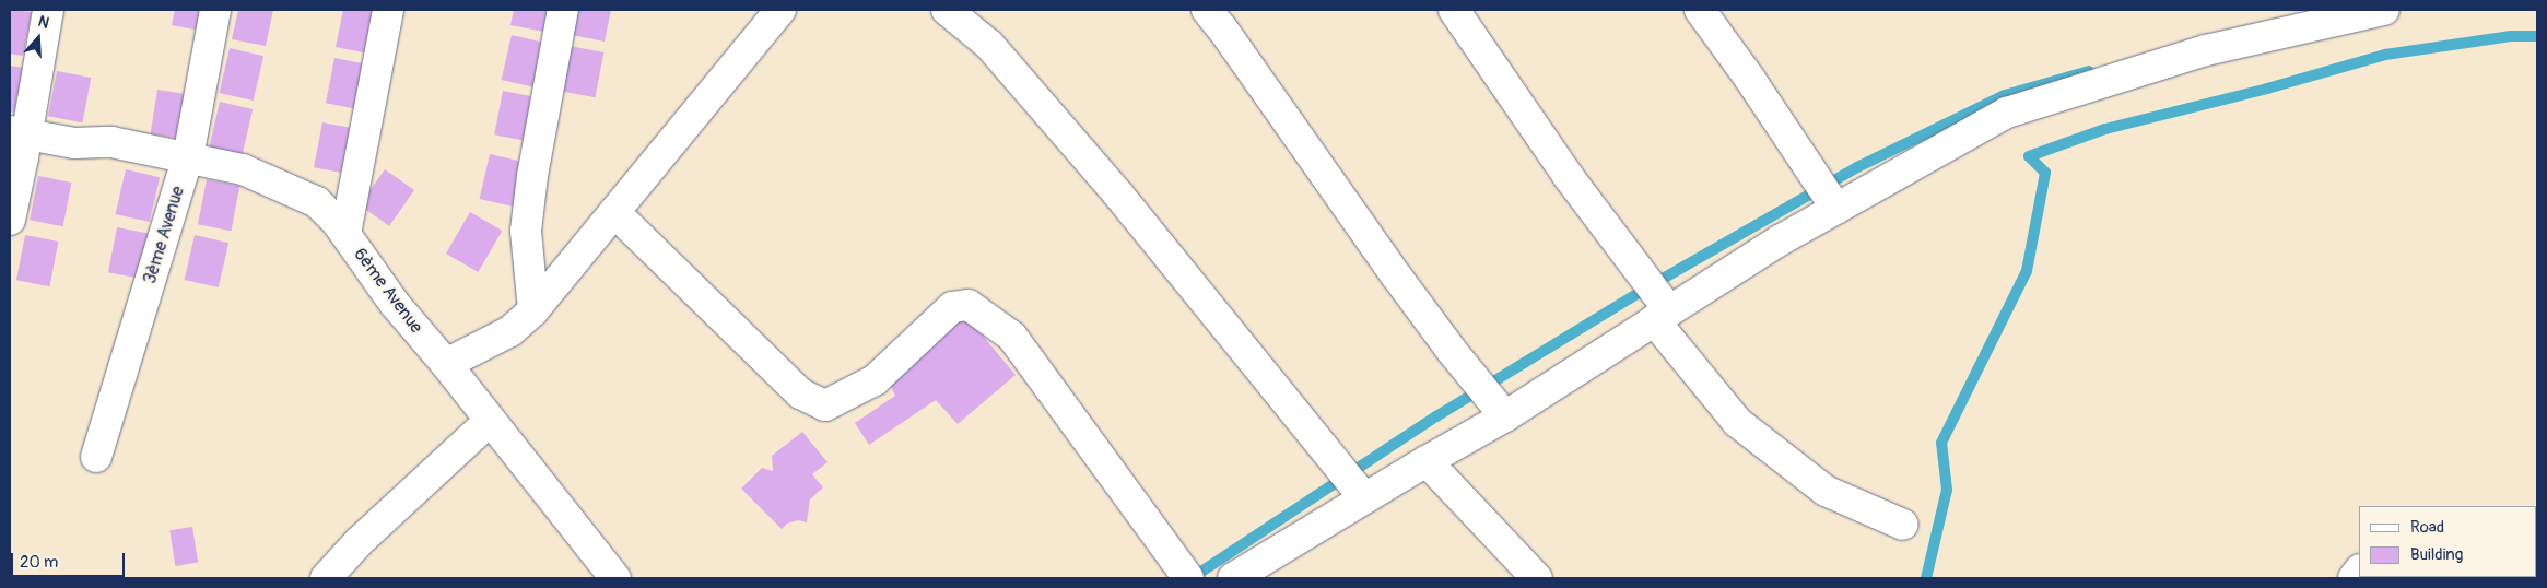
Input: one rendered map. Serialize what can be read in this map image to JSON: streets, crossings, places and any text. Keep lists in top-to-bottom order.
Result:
{
  "streets": {
    "street": ["3ème Avenue", "6ème Avenue"]
  },
  "crossings": [
    ["3ème Avenue", "6ème Avenue"]
  ],
  "legend": ["Road", "Building"],
  "scale_bar": "20 m",
  "north": "top"
}
